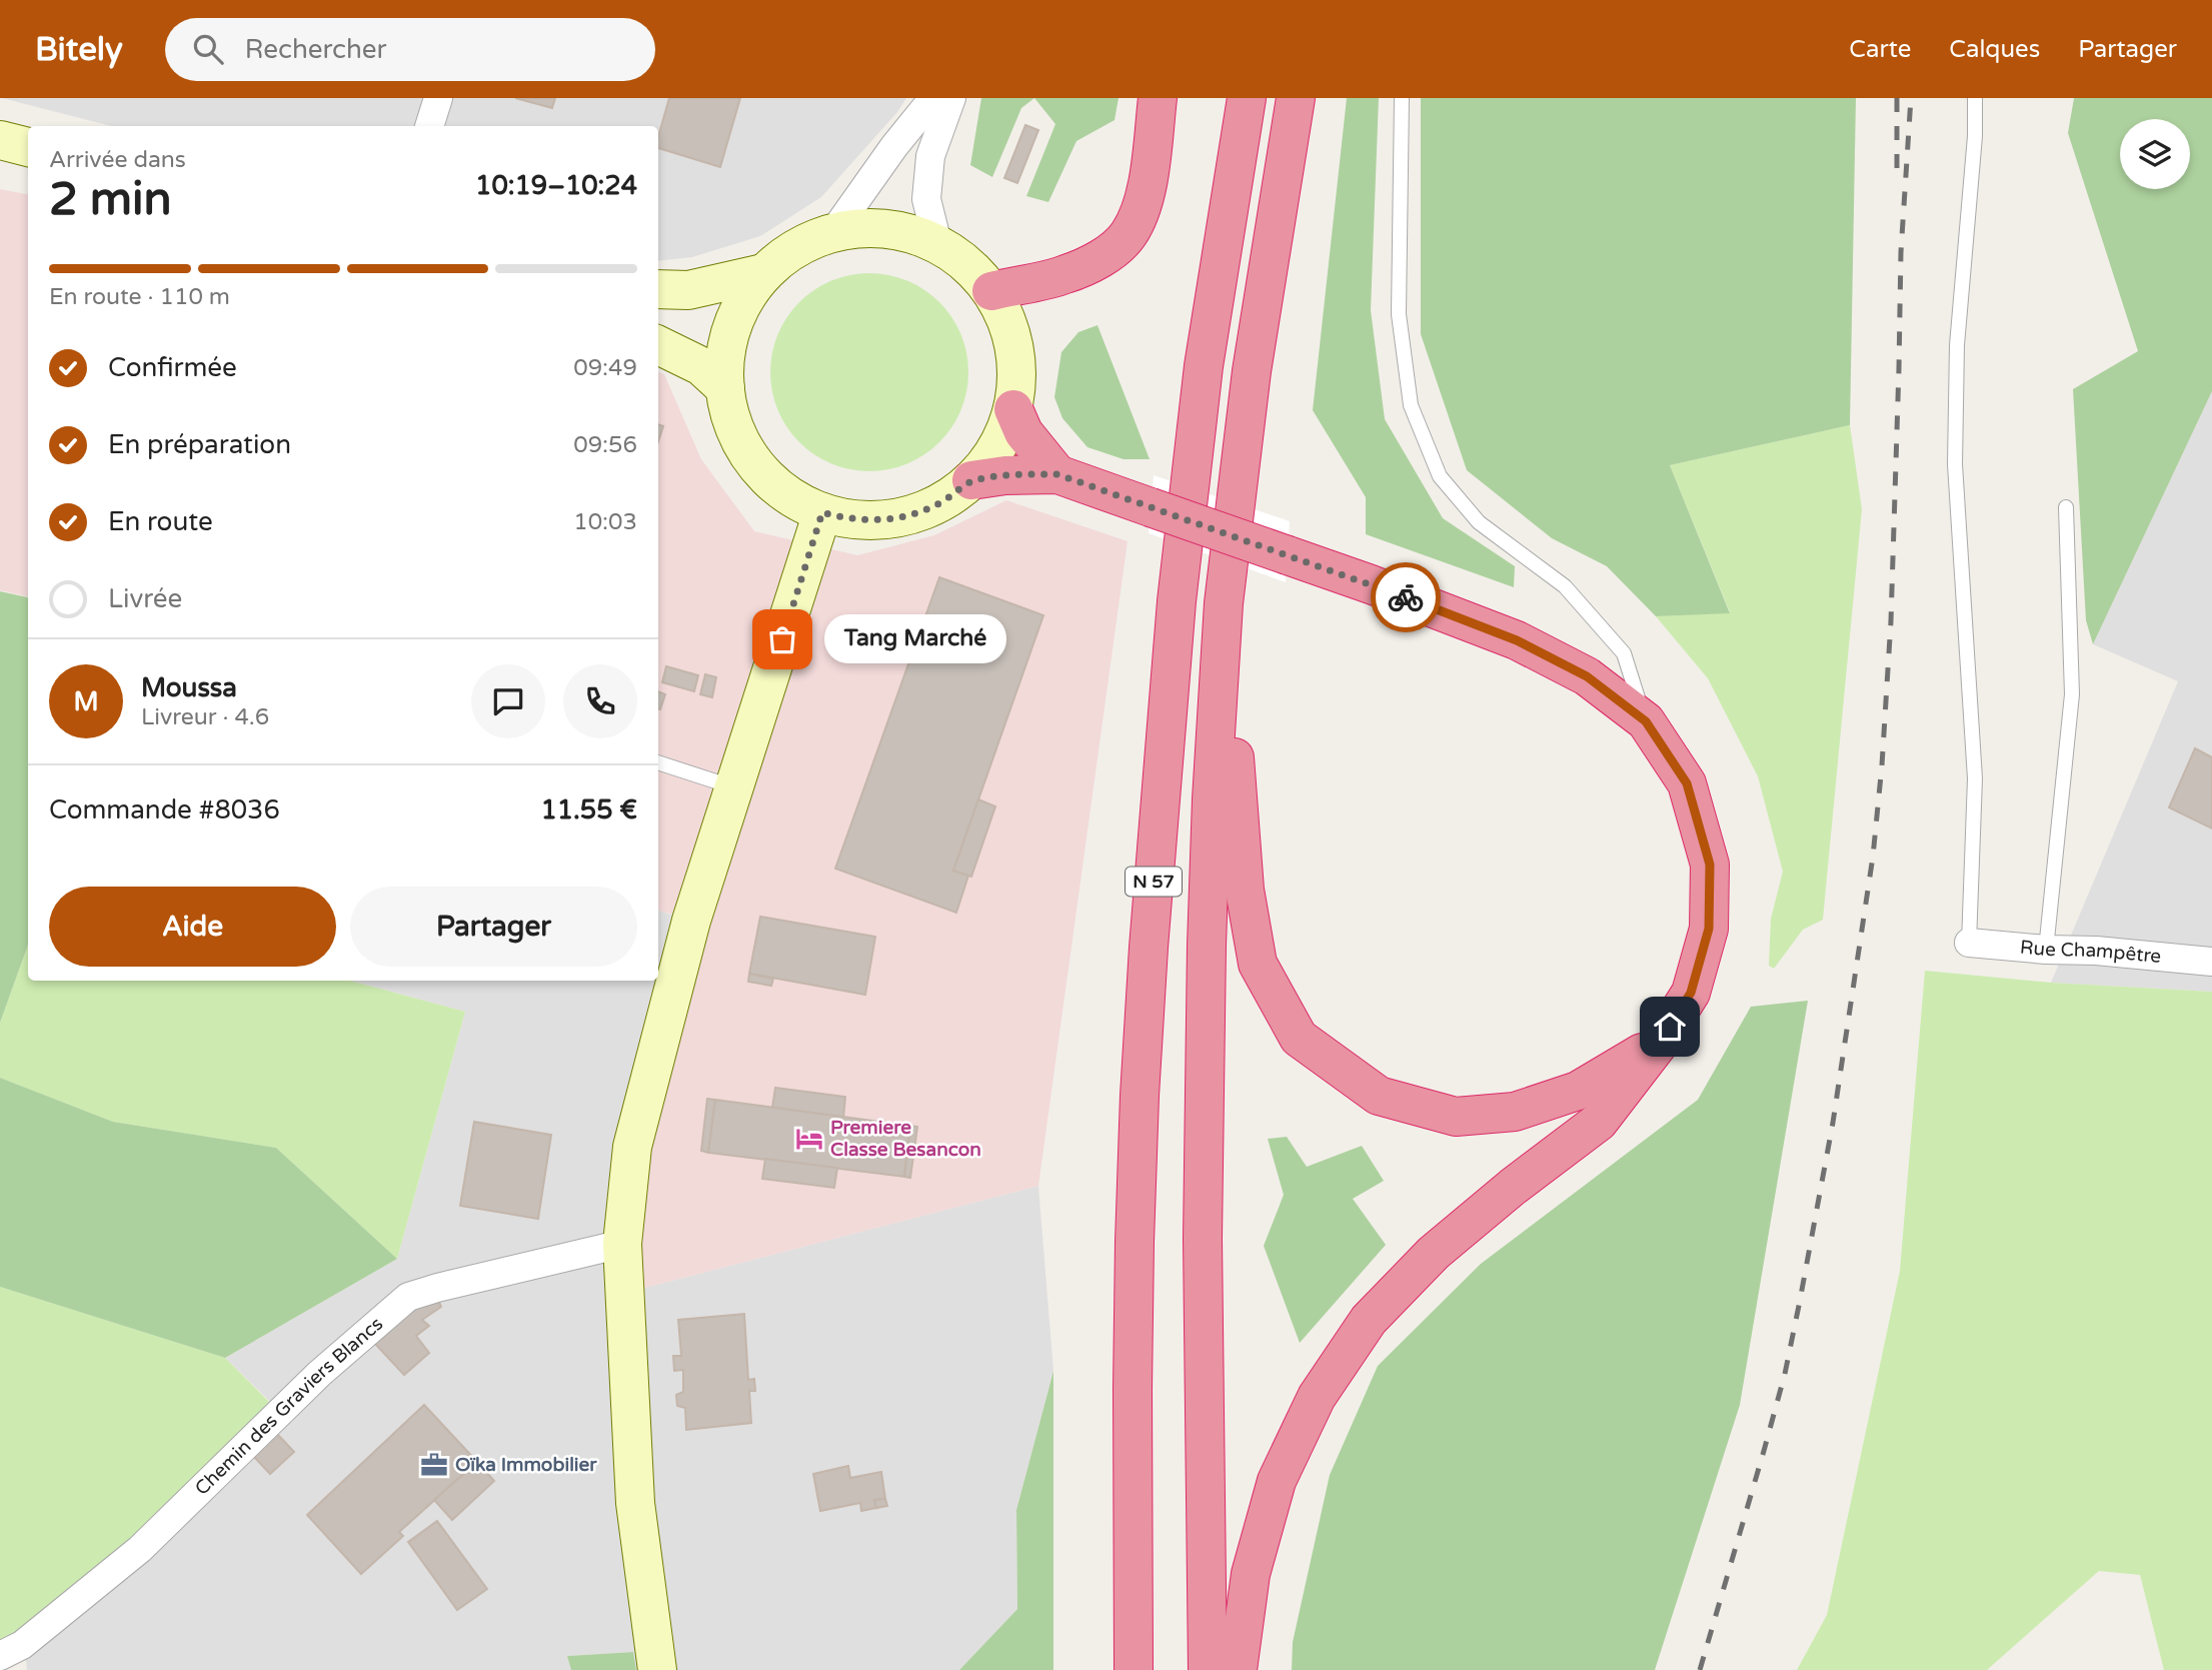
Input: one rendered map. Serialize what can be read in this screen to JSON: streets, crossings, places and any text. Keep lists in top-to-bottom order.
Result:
{
  "streets": {
    "highway": ["N 57"],
    "street": ["Rue Champêtre", "Chemin des Graviers Blancs"]
  },
  "places": {
    "other": ["Tang Marché"],
    "hotel": ["Premiere Classe Besancon"],
    "office": ["Oïka Immobilier"]
  },
  "page": {
    "header": "Bitely",
    "search": "Rechercher",
    "nav": ["Carte", "Calques", "Partager"],
    "heading": ["2 min", "Arrivée dans", "10:19–10:24"],
    "panel": [
      "Moussa",
      "Livreur · 4.6",
      "Commande #8036",
      "11.55 €"
    ],
    "bar": "En route · 110 m",
    "list": [
      ["Confirmée", "09:49"],
      ["En préparation", "09:56"],
      ["En route", "10:03"],
      "Livrée"
    ],
    "bubble": "Tang Marché",
    "round": "M",
    "buttons": ["Aide", "Partager"]
  }
}
